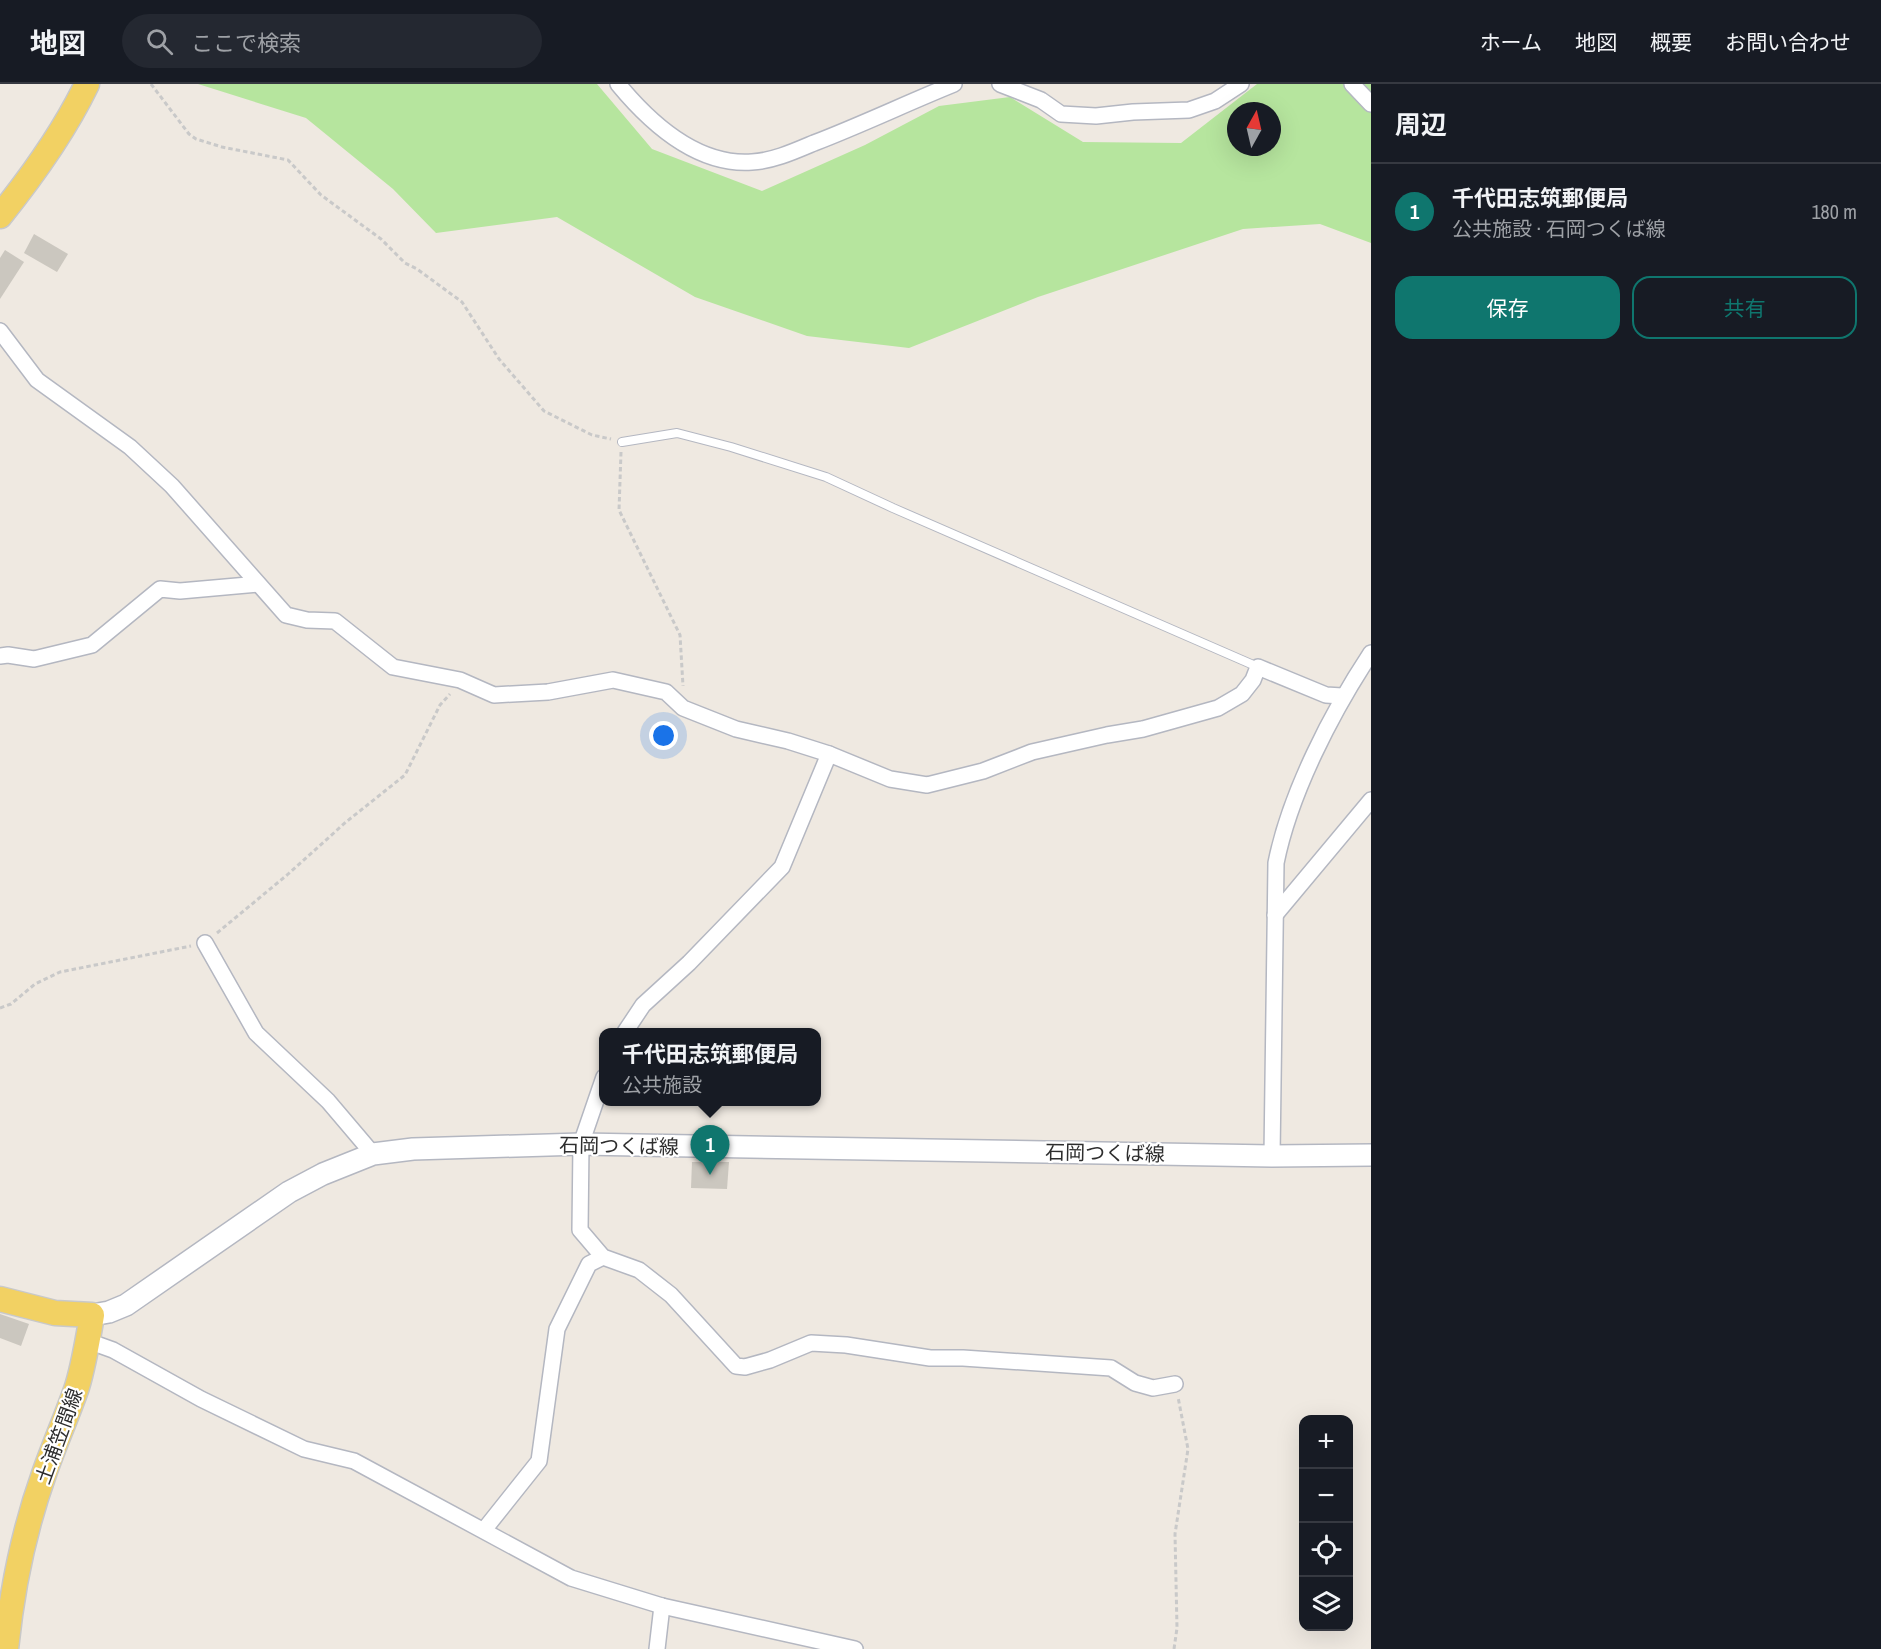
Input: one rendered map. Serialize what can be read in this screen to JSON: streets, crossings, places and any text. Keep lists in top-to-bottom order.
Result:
{
  "streets": {
    "main road": ["石岡つくば線", "土浦笠間線"]
  },
  "crossings": [
    ["石岡つくば線", "土浦笠間線"]
  ],
  "north": "top",
  "page": {
    "header": "地図",
    "search": "ここで検索",
    "nav": [
      "ホーム",
      "地図",
      "概要",
      "お問い合わせ"
    ],
    "heading": "周辺",
    "list": [
      {
        "mark": "1",
        "name": "千代田志筑郵便局",
        "note": "公共施設 · 石岡つくば線",
        "value": "180 m"
      }
    ],
    "buttons": ["保存", "共有"],
    "popup": ["千代田志筑郵便局", "公共施設"],
    "pins": "1",
    "map_buttons": ["+", "−"]
  }
}
